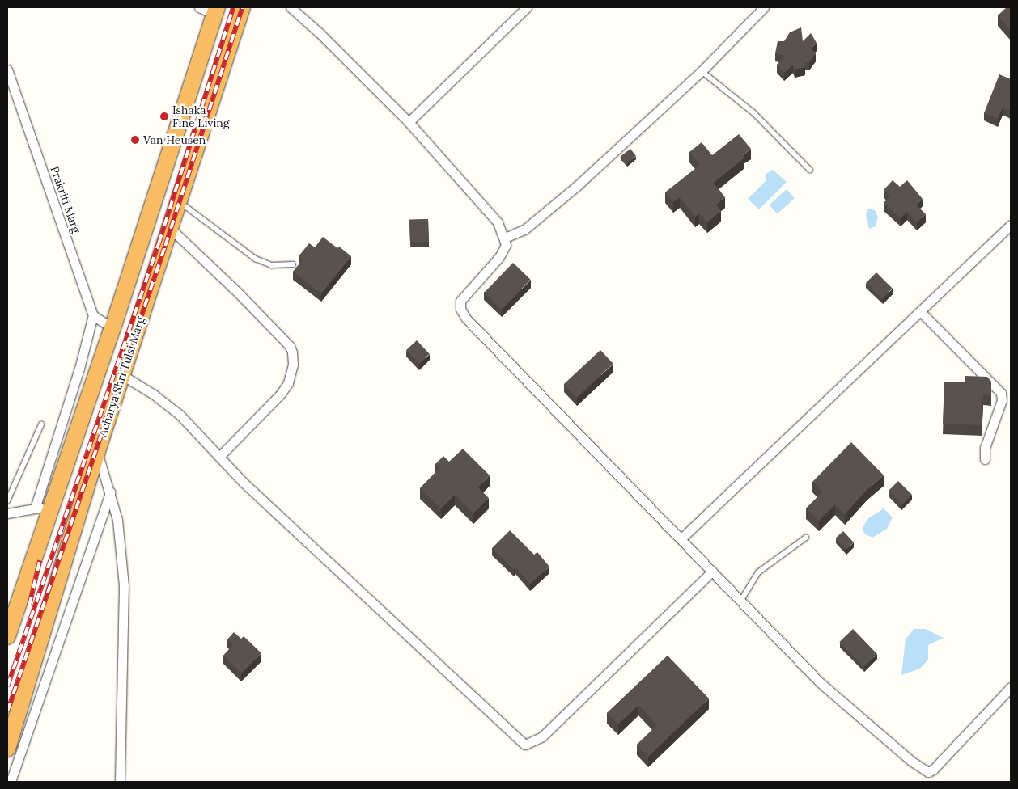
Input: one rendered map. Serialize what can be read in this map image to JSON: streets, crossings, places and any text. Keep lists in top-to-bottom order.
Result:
{
  "streets": {
    "highway": ["Acharya Shri Tulsi Marg"],
    "street": ["Prakriti Marg"]
  },
  "places": ["Ishaka Fine Living", "Van Heusen"]
}
